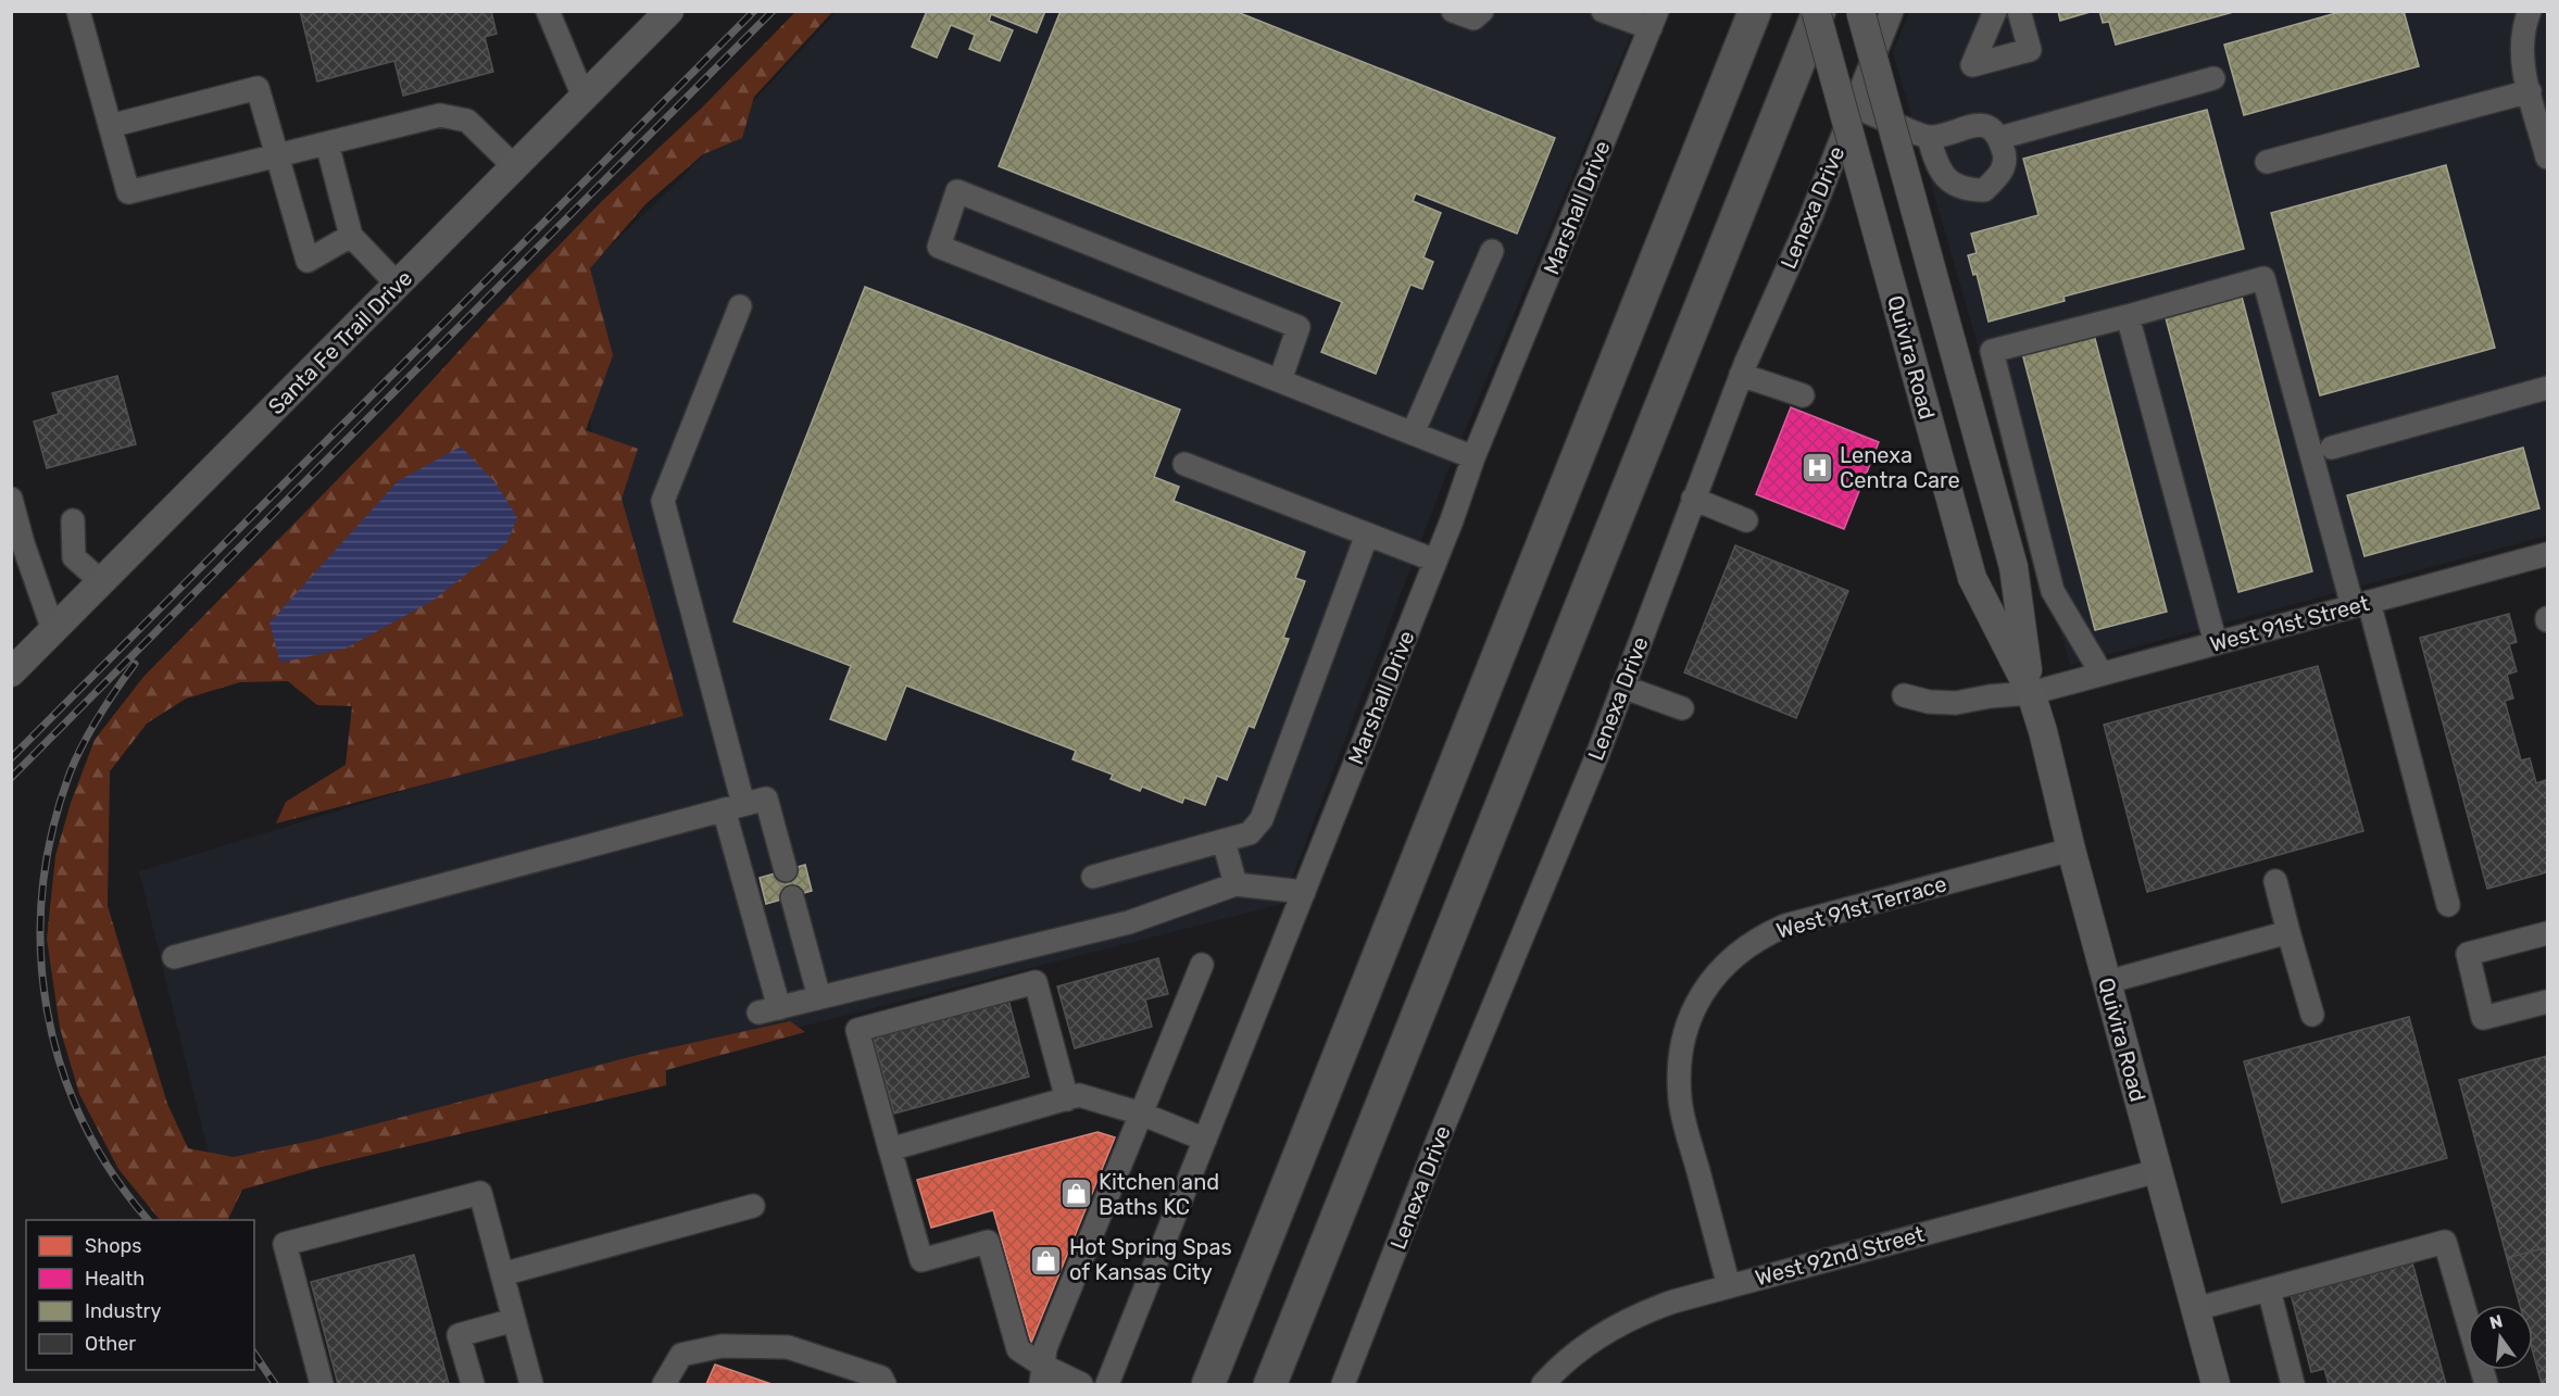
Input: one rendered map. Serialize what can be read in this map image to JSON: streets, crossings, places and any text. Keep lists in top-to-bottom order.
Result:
{
  "streets": {
    "main road": ["Santa Fe Trail Drive", "Quivira Road"],
    "street": [
      "Marshall Drive",
      "Lenexa Drive",
      "West 91st Street",
      "West 91st Terrace",
      "West 92nd Street"
    ]
  },
  "crossings": [
    ["Quivira Road", "West 91st Street"],
    ["Quivira Road", "West 91st Terrace"],
    ["Quivira Road", "West 92nd Street"],
    ["West 91st Terrace", "West 92nd Street"]
  ],
  "places": {
    "hospital": ["Lenexa Centra Care"],
    "shop": ["Kitchen and Baths KC", "Hot Spring Spas of Kansas City"]
  },
  "legend": [
    "Shops",
    "Health",
    "Industry",
    "Other"
  ],
  "north": "top"
}
